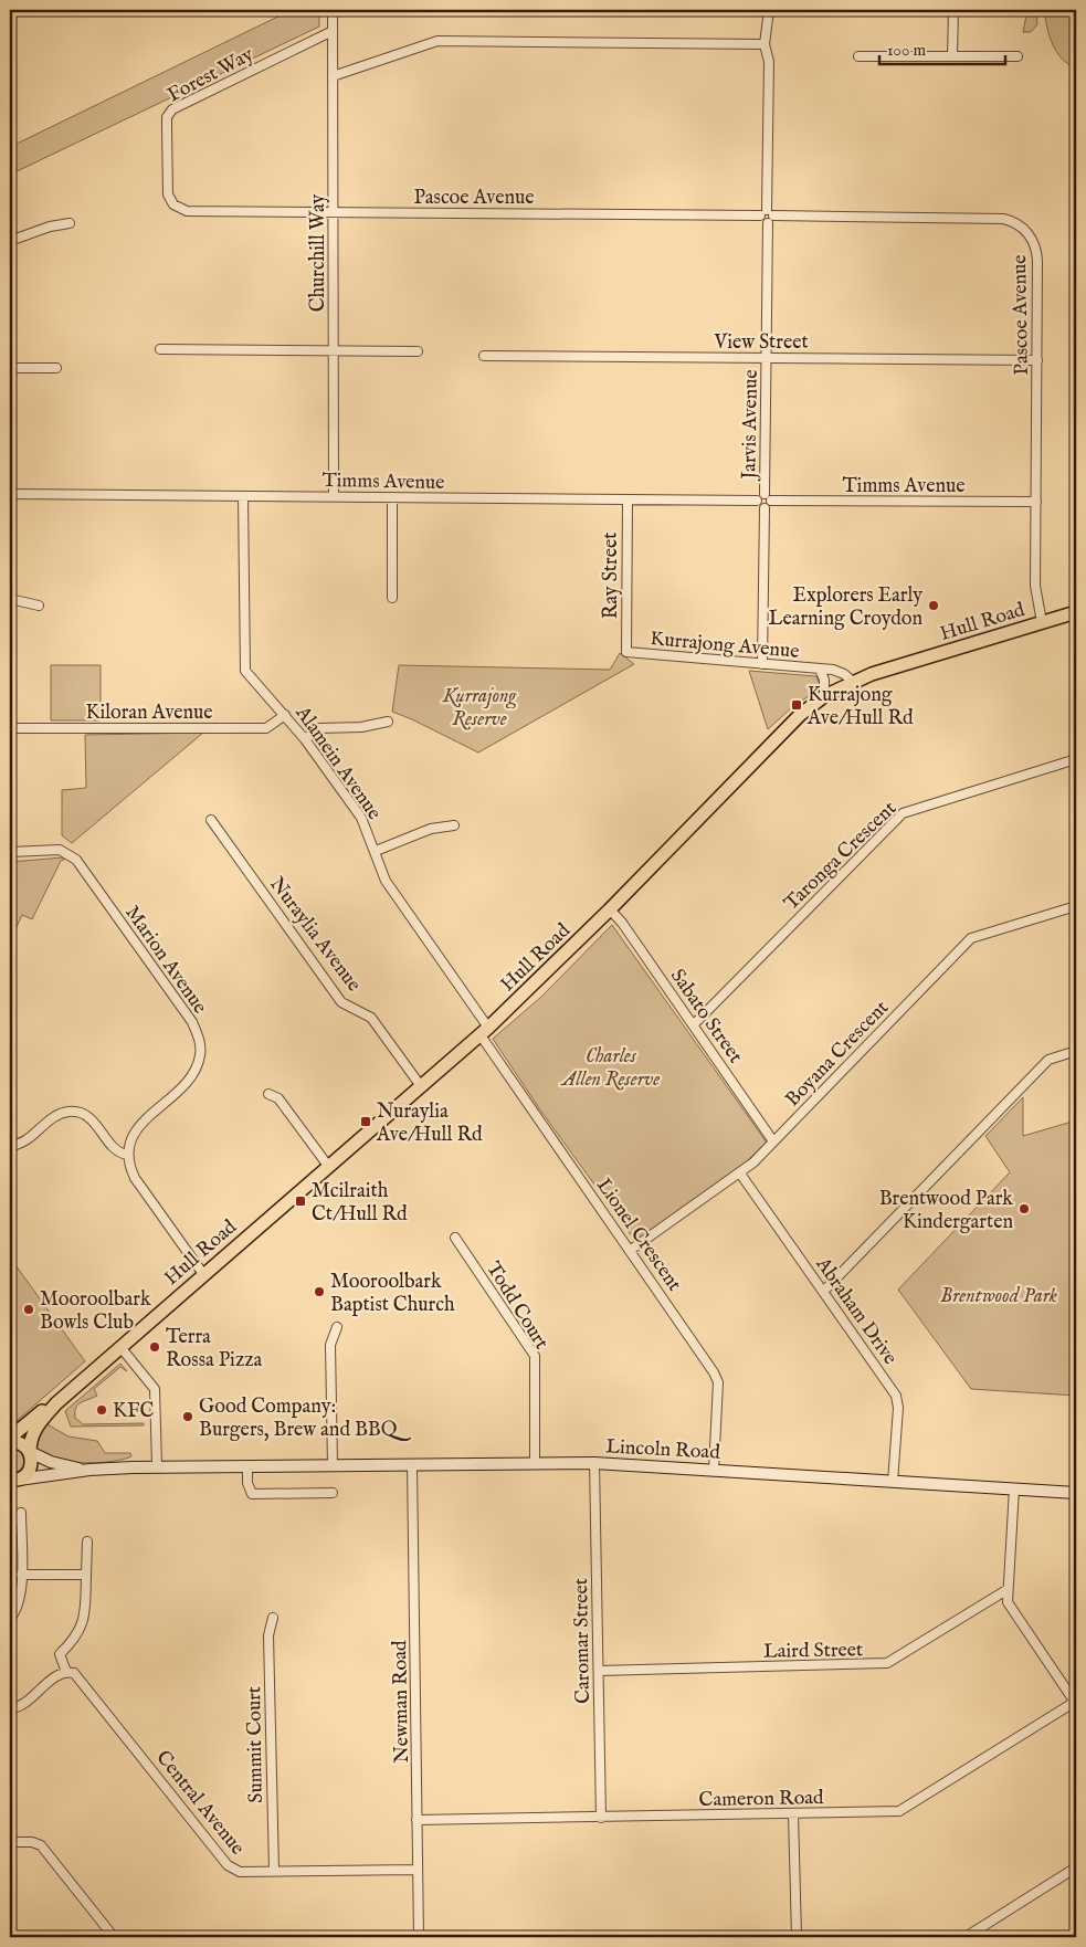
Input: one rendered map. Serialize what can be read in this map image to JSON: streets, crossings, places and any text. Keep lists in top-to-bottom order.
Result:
{
  "streets": {
    "main road": ["Hull Road", "Lincoln Road"],
    "street": [
      "Forest Way",
      "Pascoe Avenue",
      "Churchill Way",
      "View Street",
      "Jarvis Avenue",
      "Timms Avenue",
      "Ray Street",
      "Kurrajong Avenue",
      "Kiloran Avenue",
      "Alamein Avenue",
      "Taronga Crescent",
      "Nuraylia Avenue",
      "Marion Avenue",
      "Sabato Street",
      "Boyana Crescent",
      "Lionel Crescent",
      "Todd Court",
      "Abraham Drive",
      "Caromar Street",
      "Laird Street",
      "Newman Road",
      "Summit Court",
      "Cameron Road",
      "Central Avenue"
    ]
  },
  "crossings": [
    ["Forest Way", "Pascoe Avenue"],
    ["Forest Way", "Churchill Way"],
    ["Pascoe Avenue", "Churchill Way"],
    ["Pascoe Avenue", "View Street"],
    ["Pascoe Avenue", "Jarvis Avenue"],
    ["Pascoe Avenue", "Timms Avenue"],
    ["Pascoe Avenue", "Hull Road"],
    ["Churchill Way", "Timms Avenue"],
    ["View Street", "Jarvis Avenue"],
    ["Jarvis Avenue", "Timms Avenue"],
    ["Jarvis Avenue", "Kurrajong Avenue"],
    ["Timms Avenue", "Ray Street"],
    ["Timms Avenue", "Alamein Avenue"],
    ["Ray Street", "Kurrajong Avenue"],
    ["Hull Road", "Kurrajong Avenue"],
    ["Hull Road", "Alamein Avenue"],
    ["Hull Road", "Nuraylia Avenue"],
    ["Hull Road", "Sabato Street"],
    ["Hull Road", "Lionel Crescent"],
    ["Hull Road", "Lincoln Road"],
    ["Kiloran Avenue", "Alamein Avenue"],
    ["Alamein Avenue", "Lionel Crescent"],
    ["Taronga Crescent", "Sabato Street"],
    ["Sabato Street", "Boyana Crescent"],
    ["Boyana Crescent", "Lionel Crescent"],
    ["Boyana Crescent", "Abraham Drive"],
    ["Lionel Crescent", "Lincoln Road"],
    ["Todd Court", "Lincoln Road"],
    ["Abraham Drive", "Lincoln Road"],
    ["Lincoln Road", "Caromar Street"],
    ["Lincoln Road", "Newman Road"],
    ["Caromar Street", "Laird Street"],
    ["Caromar Street", "Cameron Road"],
    ["Newman Road", "Cameron Road"],
    ["Newman Road", "Central Avenue"],
    ["Summit Court", "Central Avenue"]
  ],
  "parks": ["Kurrajong Reserve", "Charles Allen Reserve", "Brentwood Park"],
  "places": {
    "other": [
      "Explorers Early Learning Croydon",
      "Brentwood Park Kindergarten",
      "Mooroolbark Baptist Church",
      "Mooroolbark Bowls Club",
      "Terra Rossa Pizza",
      "KFC",
      "Good Company: Burgers, Brew and BBQ"
    ],
    "transit": ["Kurrajong Ave/Hull Rd", "Nuraylia Ave/Hull Rd", "Mcilraith Ct/Hull Rd"]
  },
  "scale_bar": "100 m"
}
